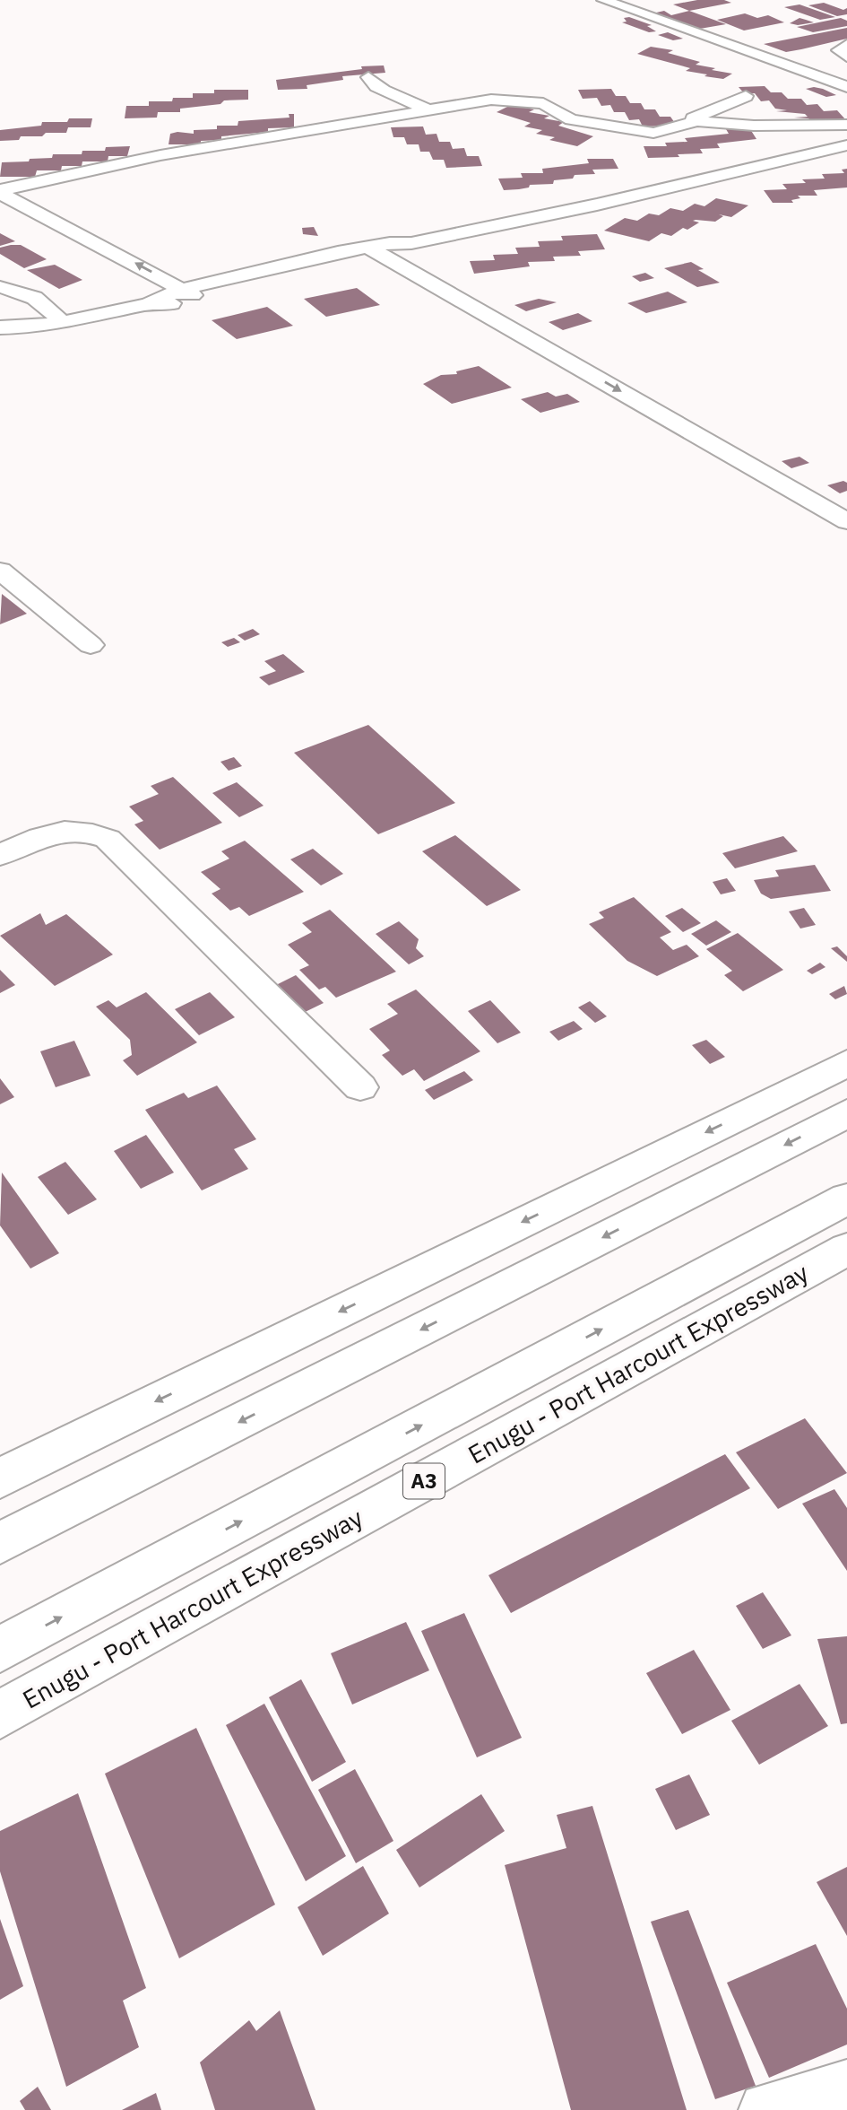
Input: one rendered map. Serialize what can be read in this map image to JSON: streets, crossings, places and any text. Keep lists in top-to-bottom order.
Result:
{
  "streets": {
    "main road": ["Enugu - Port Harcourt Expressway", "A3"]
  }
}
